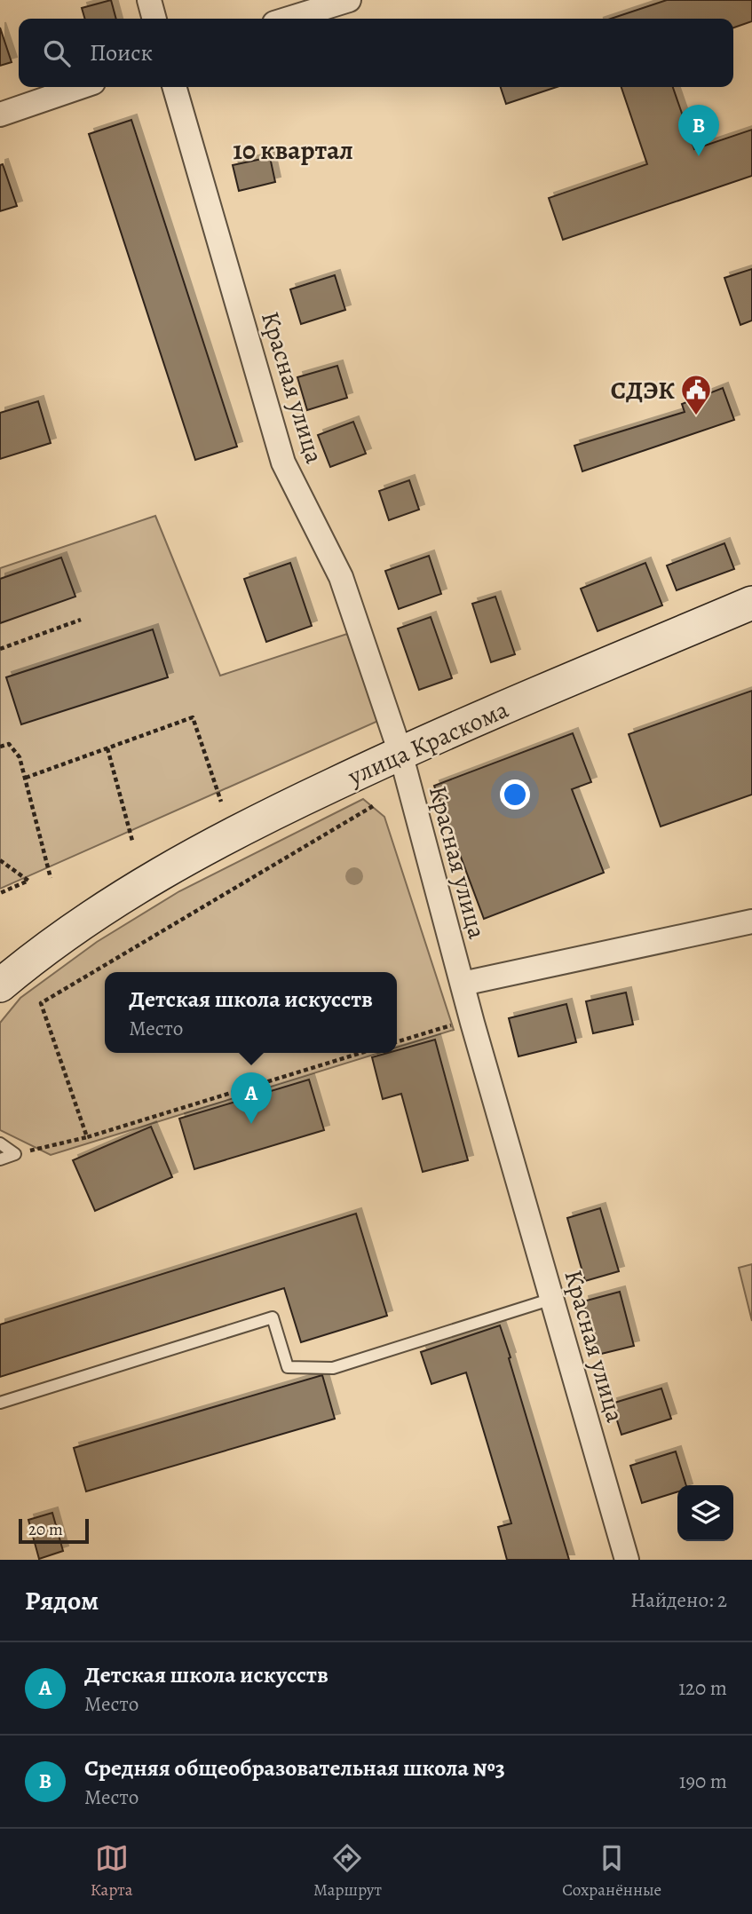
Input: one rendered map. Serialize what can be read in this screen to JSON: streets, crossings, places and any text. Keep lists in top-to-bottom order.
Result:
{
  "streets": {
    "main road": ["улица Краскома"],
    "street": ["Красная улица"]
  },
  "crossings": [
    ["Красная улица", "улица Краскома"]
  ],
  "districts": ["10 квартал"],
  "places": {
    "public building": ["СДЭК"]
  },
  "scale_bar": "20 m",
  "page": {
    "search": "Поиск",
    "pins": ["B", "A"],
    "popup": ["Детская школа искусств", "Место"],
    "scale": "20 m",
    "heading": ["Рядом", "Найдено: 2"],
    "list": [
      {
        "mark": "A",
        "name": "Детская школа искусств",
        "note": "Место",
        "value": "120 m"
      },
      {
        "mark": "B",
        "name": "Средняя общеобразовательная школа №3",
        "note": "Место",
        "value": "190 m"
      }
    ],
    "nav": ["Карта", "Маршрут", "Сохранённые"]
  }
}
